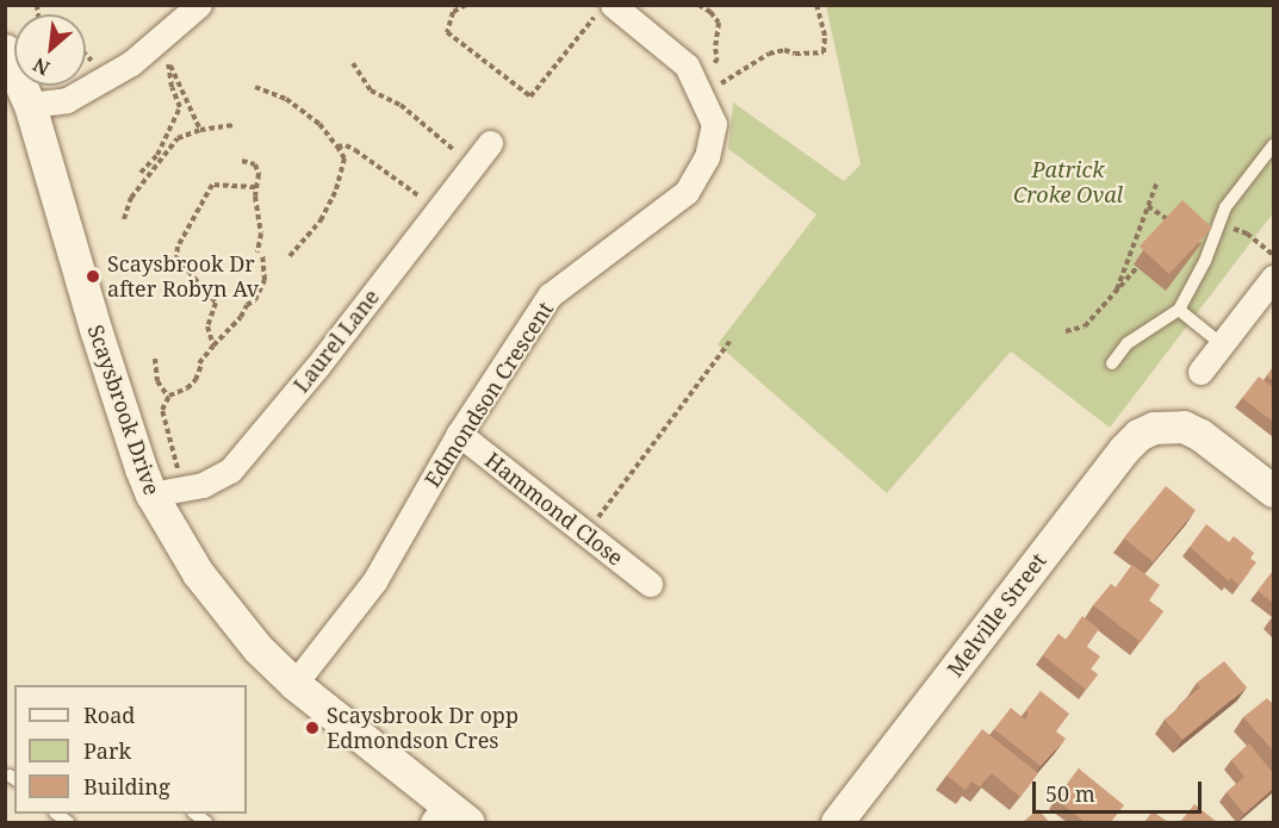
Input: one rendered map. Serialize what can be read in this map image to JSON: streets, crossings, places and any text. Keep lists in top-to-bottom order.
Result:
{
  "streets": {
    "street": [
      "Laurel Lane",
      "Edmondson Crescent",
      "Scaysbrook Drive",
      "Hammond Close",
      "Melville Street"
    ]
  },
  "crossings": [
    ["Laurel Lane", "Scaysbrook Drive"],
    ["Edmondson Crescent", "Scaysbrook Drive"],
    ["Edmondson Crescent", "Hammond Close"]
  ],
  "parks": ["Patrick Croke Oval"],
  "places": ["Scaysbrook Dr after Robyn Av", "Scaysbrook Dr opp Edmondson Cres"],
  "legend": ["Road", "Park", "Building"],
  "scale_bar": "50 m",
  "north": "bottom left"
}
